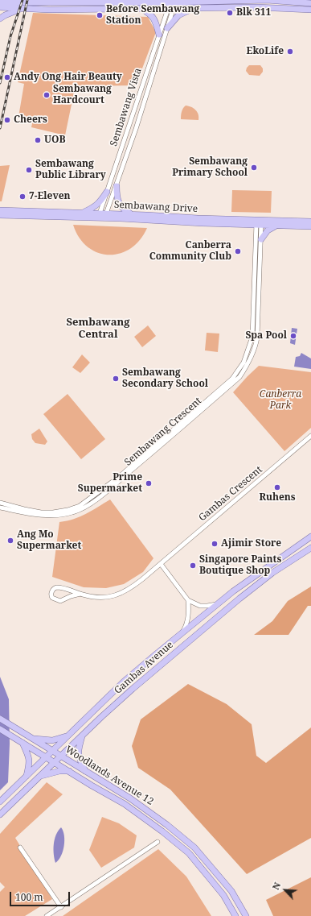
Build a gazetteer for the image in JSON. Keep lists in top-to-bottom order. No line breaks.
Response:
{"streets":{"main road":["Sembawang Drive","Gambas Avenue","Woodlands Avenue 12"],"street":["Sembawang Vista","Sembawang Crescent","Gambas Crescent"]},"crossings":[["Sembawang Vista","Sembawang Drive"],["Sembawang Drive","Sembawang Crescent"],["Gambas Avenue","Woodlands Avenue 12"]],"districts":["Sembawang Central"],"parks":["Canberra Park"],"places":["Blk 311","Before Sembawang Station","EkoLife","Andy Ong Hair Beauty","Sembawang Hardcourt","Cheers","UOB","Sembawang Primary School","Sembawang Public Library","7-Eleven","Canberra Community Club","Spa Pool","Sembawang Secondary School","Prime Supermarket","Ruhens","Ang Mo Supermarket","Ajimir Store","Singapore Paints Boutique Shop"],"scale_bar":"100 m","north":"top left"}
